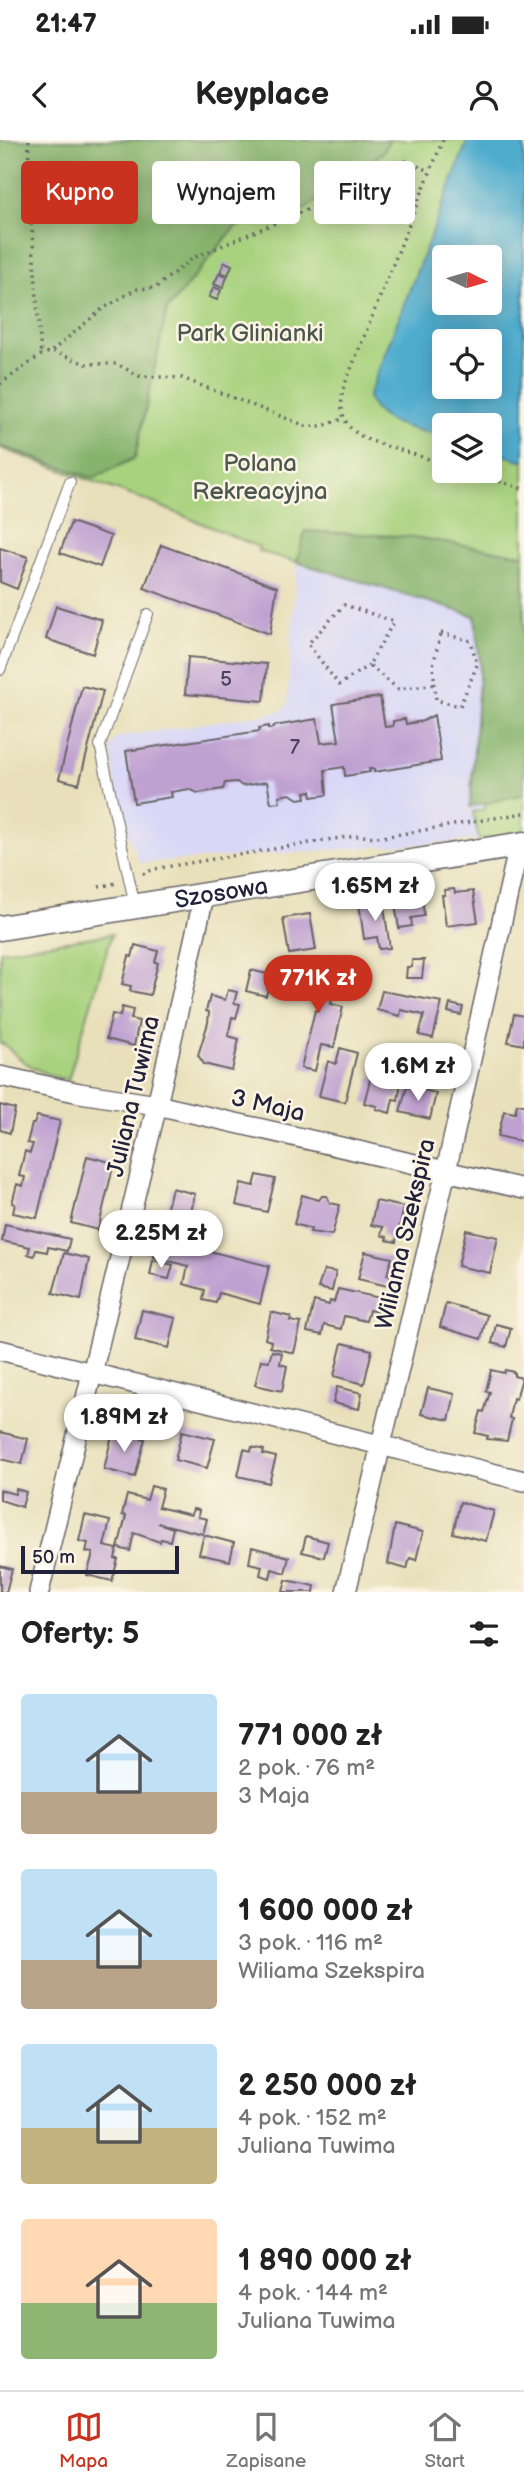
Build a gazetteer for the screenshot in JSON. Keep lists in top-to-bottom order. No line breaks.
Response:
{"streets":{"street":["Szosowa","Juliana Tuwima","3 Maja","Wiliama Szekspira"]},"crossings":[["Szosowa","Juliana Tuwima"],["Szosowa","Wiliama Szekspira"],["Juliana Tuwima","3 Maja"],["3 Maja","Wiliama Szekspira"]],"parks":["Park Glinianki","Polana Rekreacyjna"],"house_numbers":["5","7"],"scale_bar":"50 m","north":"right","page":{"status":"21:47","header":"Keyplace","chip":["Kupno","Wynajem","Filtry"],"price":["1.65M zł","771K zł","1.6M zł","2.25M zł","1.89M zł"],"scale":"50 m","heading":"Oferty: 5","list":[{"name":"771 000 zł","note":"2 pok. · 76 m² · 3 Maja"},{"name":"1 600 000 zł","note":"3 pok. · 116 m² · Wiliama Szekspira"},{"name":"2 250 000 zł","note":"4 pok. · 152 m² · Juliana Tuwima"},{"name":"1 890 000 zł","note":"4 pok. · 144 m² · Juliana Tuwima"}],"tabs":["Mapa","Zapisane","Start"]}}
